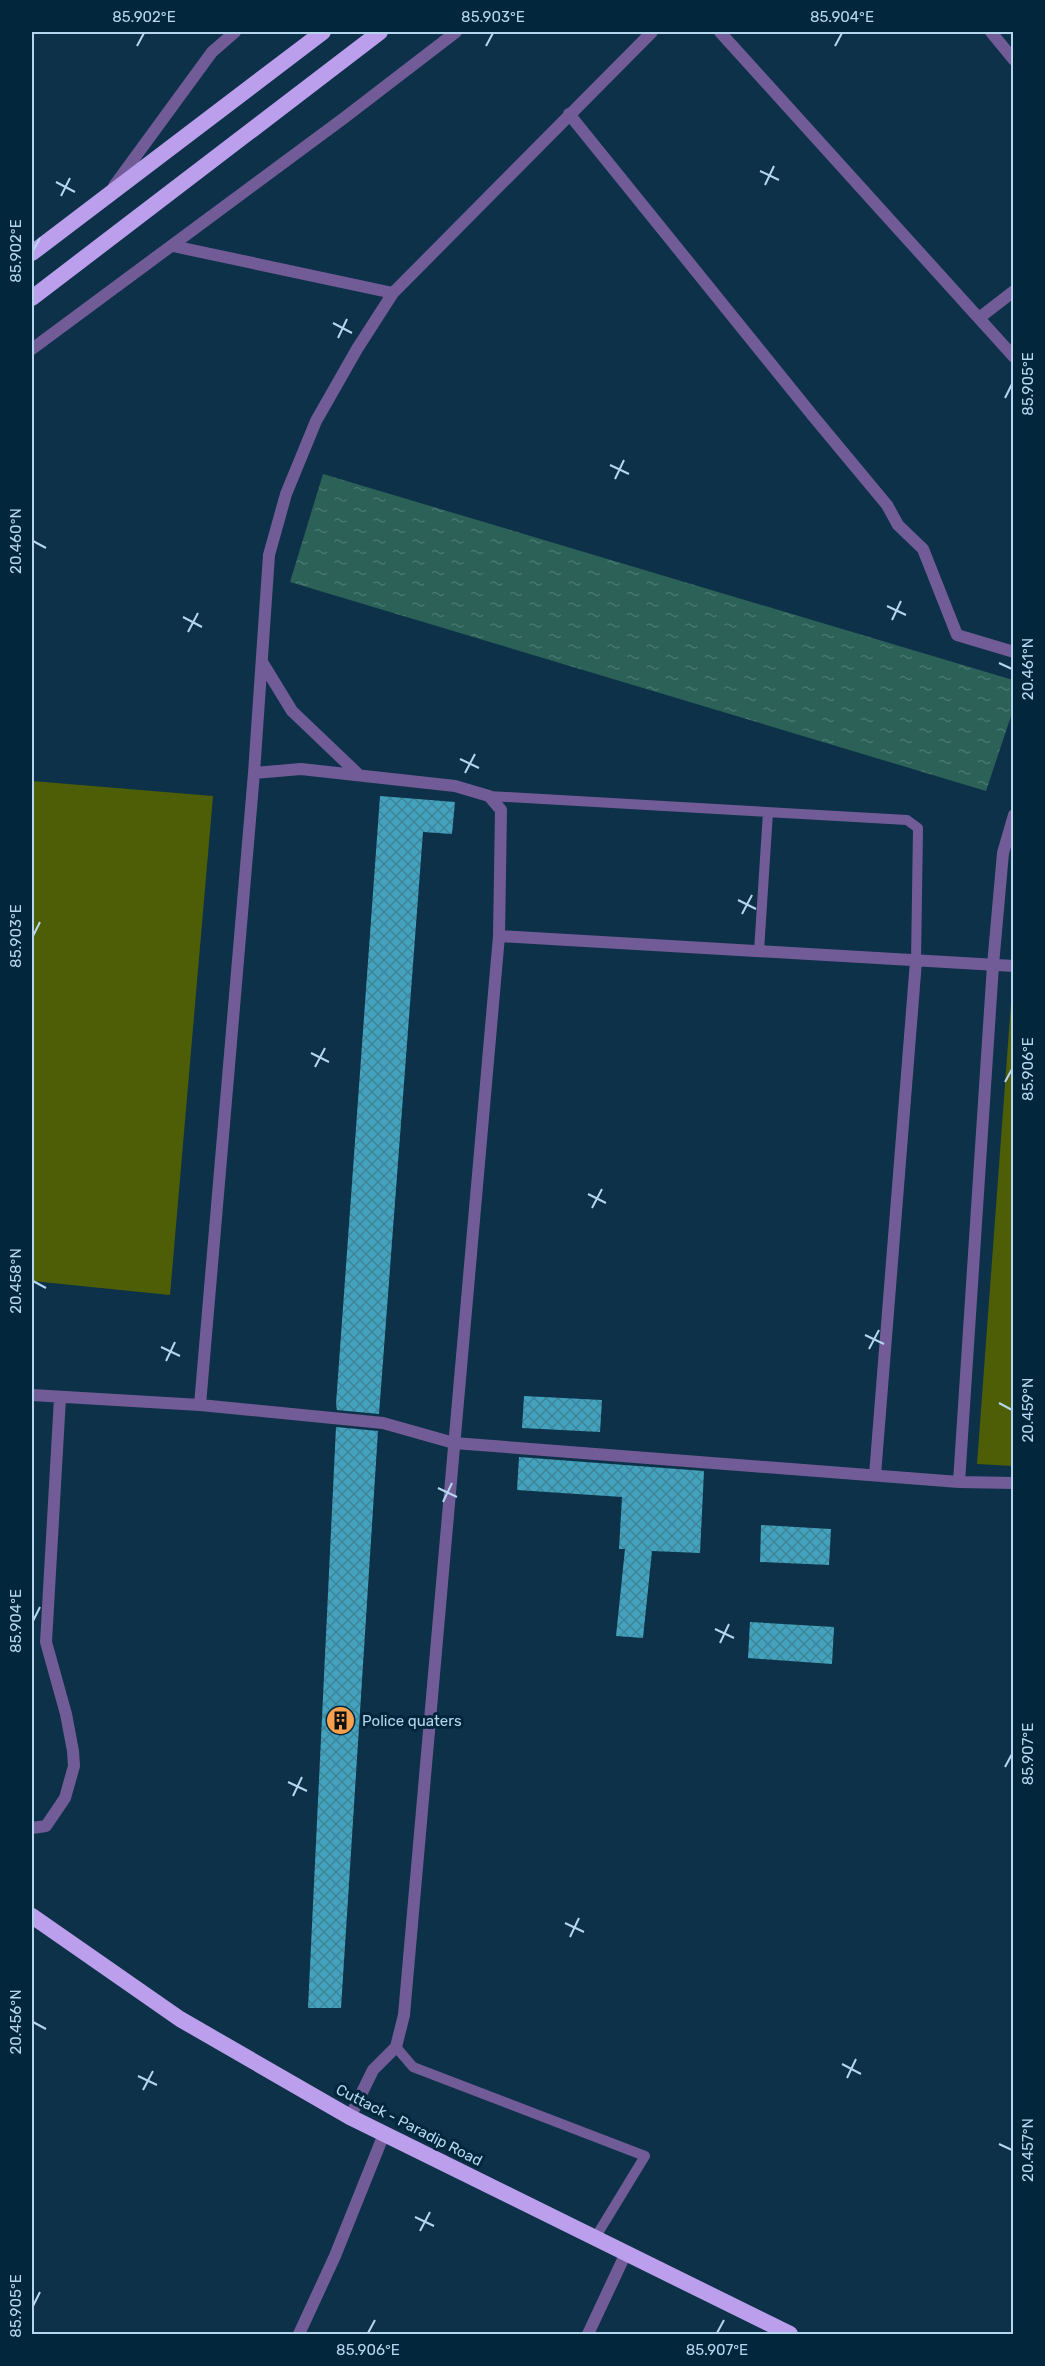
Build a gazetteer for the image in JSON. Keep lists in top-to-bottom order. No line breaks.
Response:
{"streets":{"highway":["Cuttack - Paradip Road"]},"places":{"building":["Police quaters"]},"coordinates":["85.902°E","85.903°E","85.904°E","85.905°E","20.460°N","20.461°N","85.906°E","20.458°N","20.459°N","85.907°E","20.456°N","20.457°N"]}
